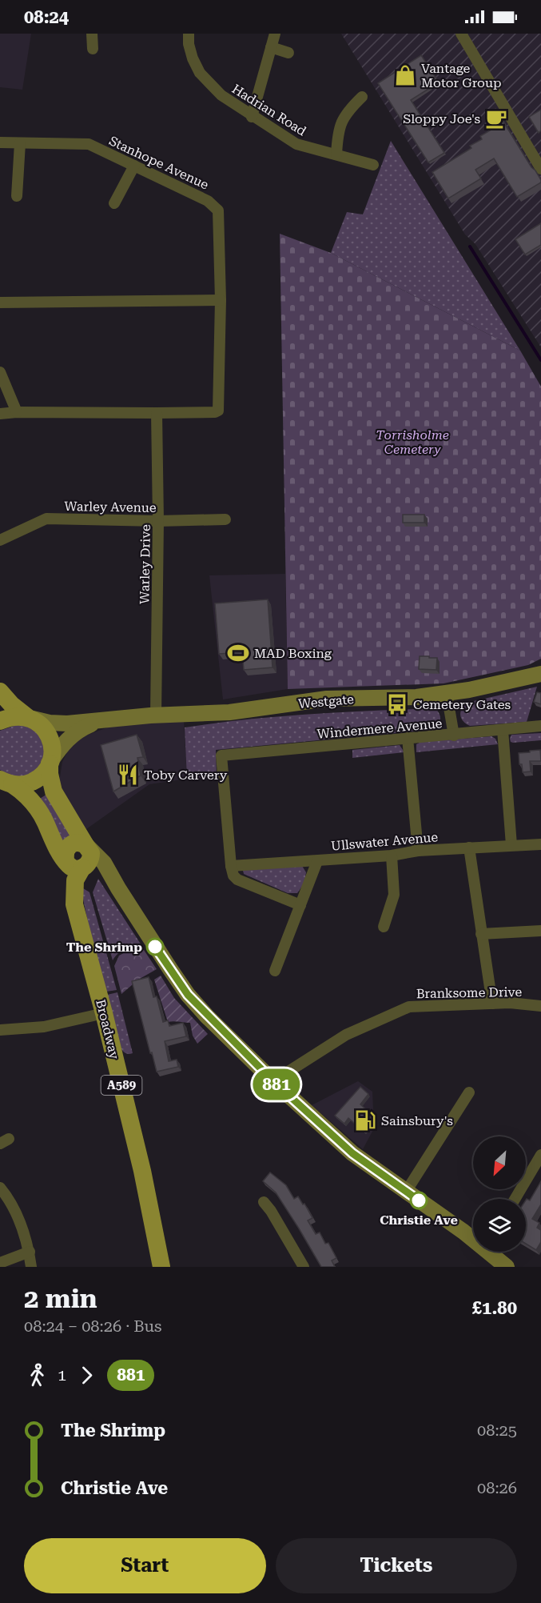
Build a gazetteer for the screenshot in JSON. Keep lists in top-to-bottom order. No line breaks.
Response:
{"streets":{"main road":["Westgate","Broadway","A589"],"street":["Hadrian Road","Stanhope Avenue","Warley Avenue","Warley Drive","Windermere Avenue","Ullswater Avenue","Branksome Drive"]},"crossings":[["Stanhope Avenue","Warley Drive"],["Warley Avenue","Warley Drive"],["Warley Drive","Westgate"],["Windermere Avenue","Ullswater Avenue"],["Broadway","A589"]],"parks":["Torrisholme Cemetery"],"places":{"shop":["Vantage Motor Group"],"cafe":["Sloppy Joe's"],"sports":["MAD Boxing"],"bus stop":["Cemetery Gates"],"restaurant":["Toby Carvery"],"other":["The Shrimp","Christie Ave"],"fuel station":["Sainsbury's"]},"lines":["bus line 881"],"north":"bottom left","page":{"status":"08:24","on_map":"881","heading":["2 min","08:24 – 08:26 · Bus","£1.80"],"legs":["1","881"],"list":[{"name":"The Shrimp","value":"08:25"},{"name":"Christie Ave","value":"08:26"}],"buttons":["Start","Tickets"]}}
